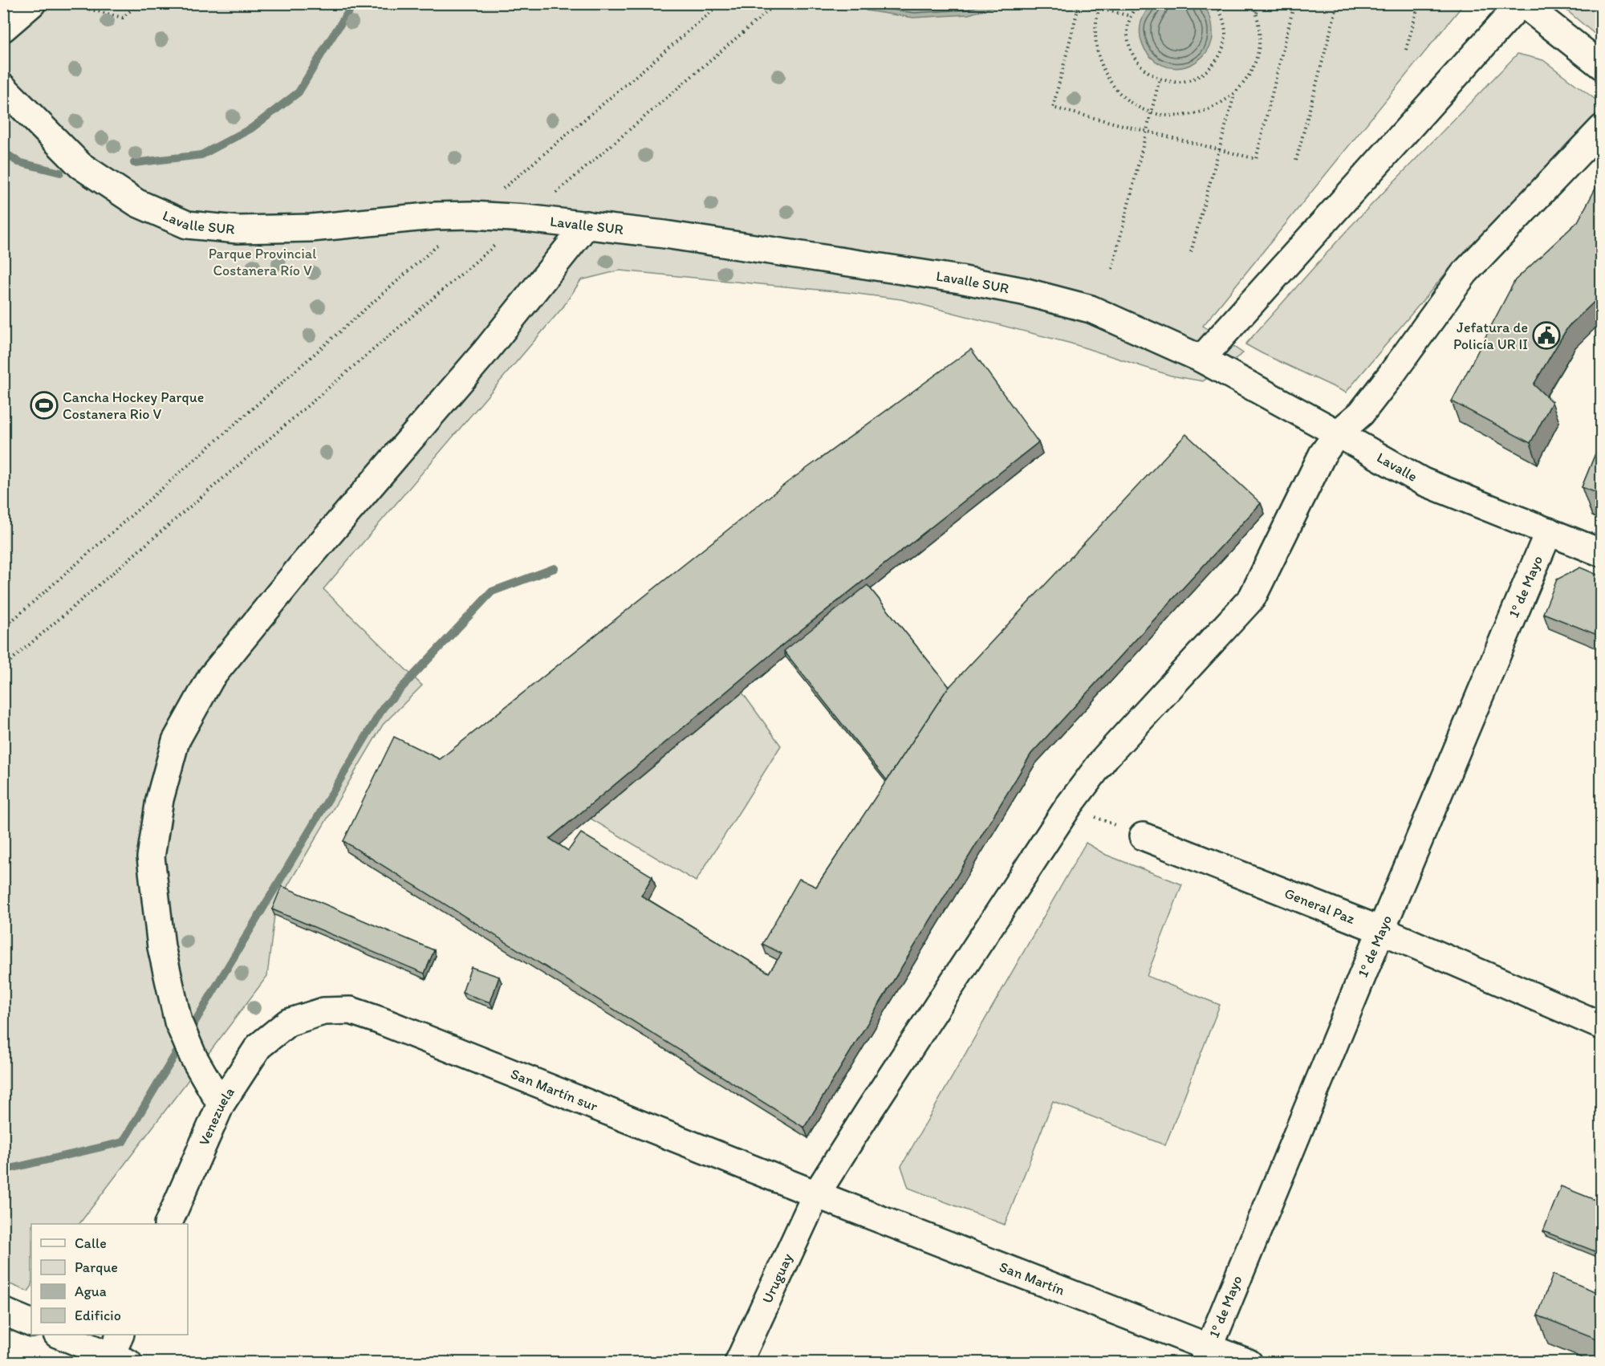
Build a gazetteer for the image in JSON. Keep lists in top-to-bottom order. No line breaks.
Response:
{"streets":{"street":["Lavalle SUR","Lavalle","1º de Mayo","General Paz","San Martín sur","Venezuela","Uruguay","San Martín"]},"crossings":[["Lavalle SUR","Lavalle"],["Lavalle","1º de Mayo"],["Lavalle","Uruguay"],["1º de Mayo","General Paz"],["1º de Mayo","San Martín"],["San Martín sur","Venezuela"],["San Martín sur","Uruguay"],["San Martín sur","San Martín"],["Uruguay","San Martín"]],"parks":["Parque Provincial Costanera Río V"],"places":{"public building":["Jefatura de Policía UR II"],"sports":["Cancha Hockey Parque Costanera Rio V"]},"legend":["Calle","Parque","Agua","Edificio"]}
